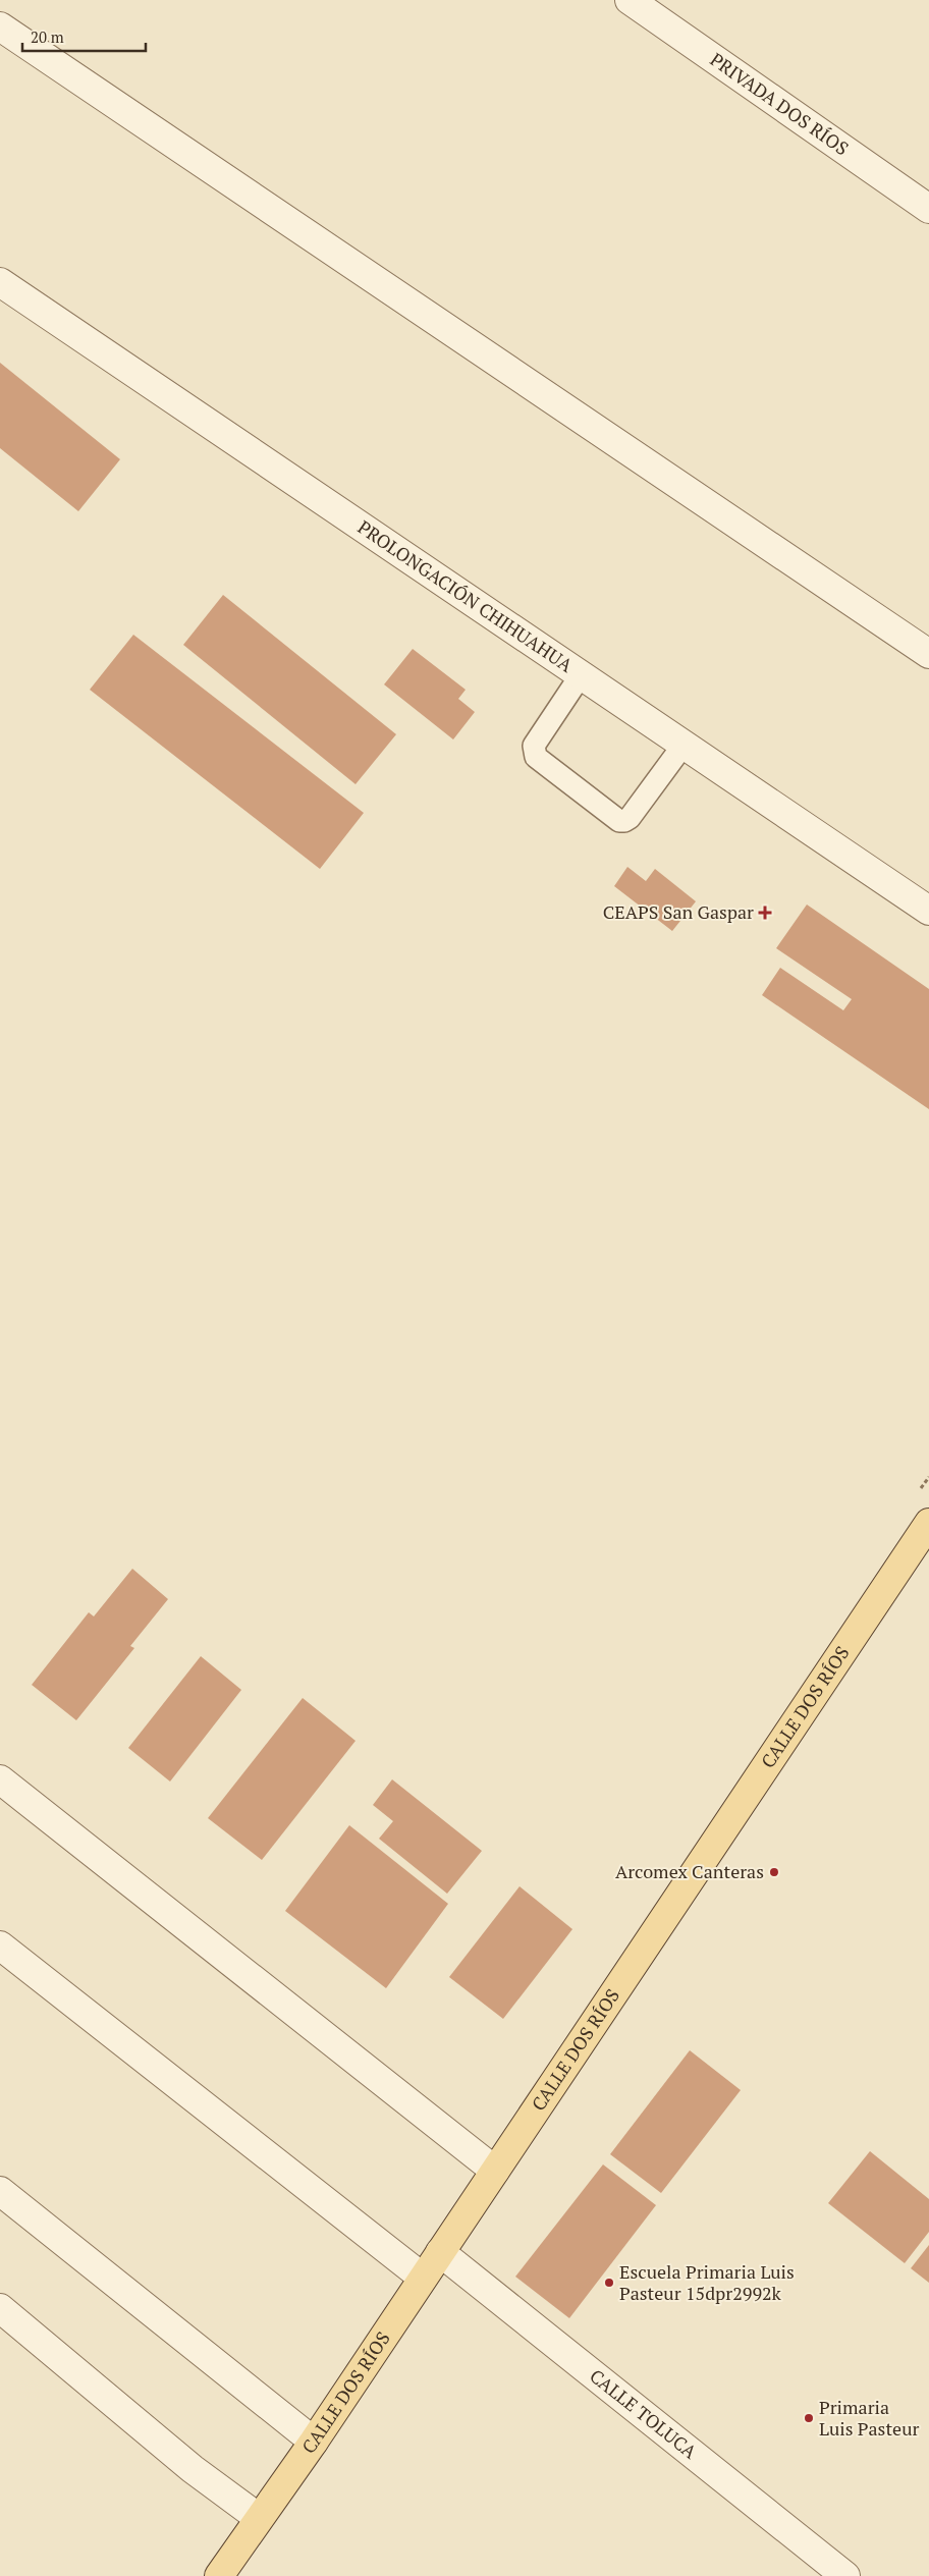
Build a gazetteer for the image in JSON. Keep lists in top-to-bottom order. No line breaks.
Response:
{"streets":{"main road":["CALLE DOS RÍOS"],"street":["PRIVADA DOS RÍOS","PROLONGACIÓN CHIHUAHUA","CALLE TOLUCA"]},"crossings":[["CALLE DOS RÍOS","CALLE TOLUCA"]],"places":{"health":["CEAPS San Gaspar"],"other":["Arcomex Canteras","Escuela Primaria Luis Pasteur 15dpr2992k","Primaria Luis Pasteur"]},"scale_bar":"20 m"}
